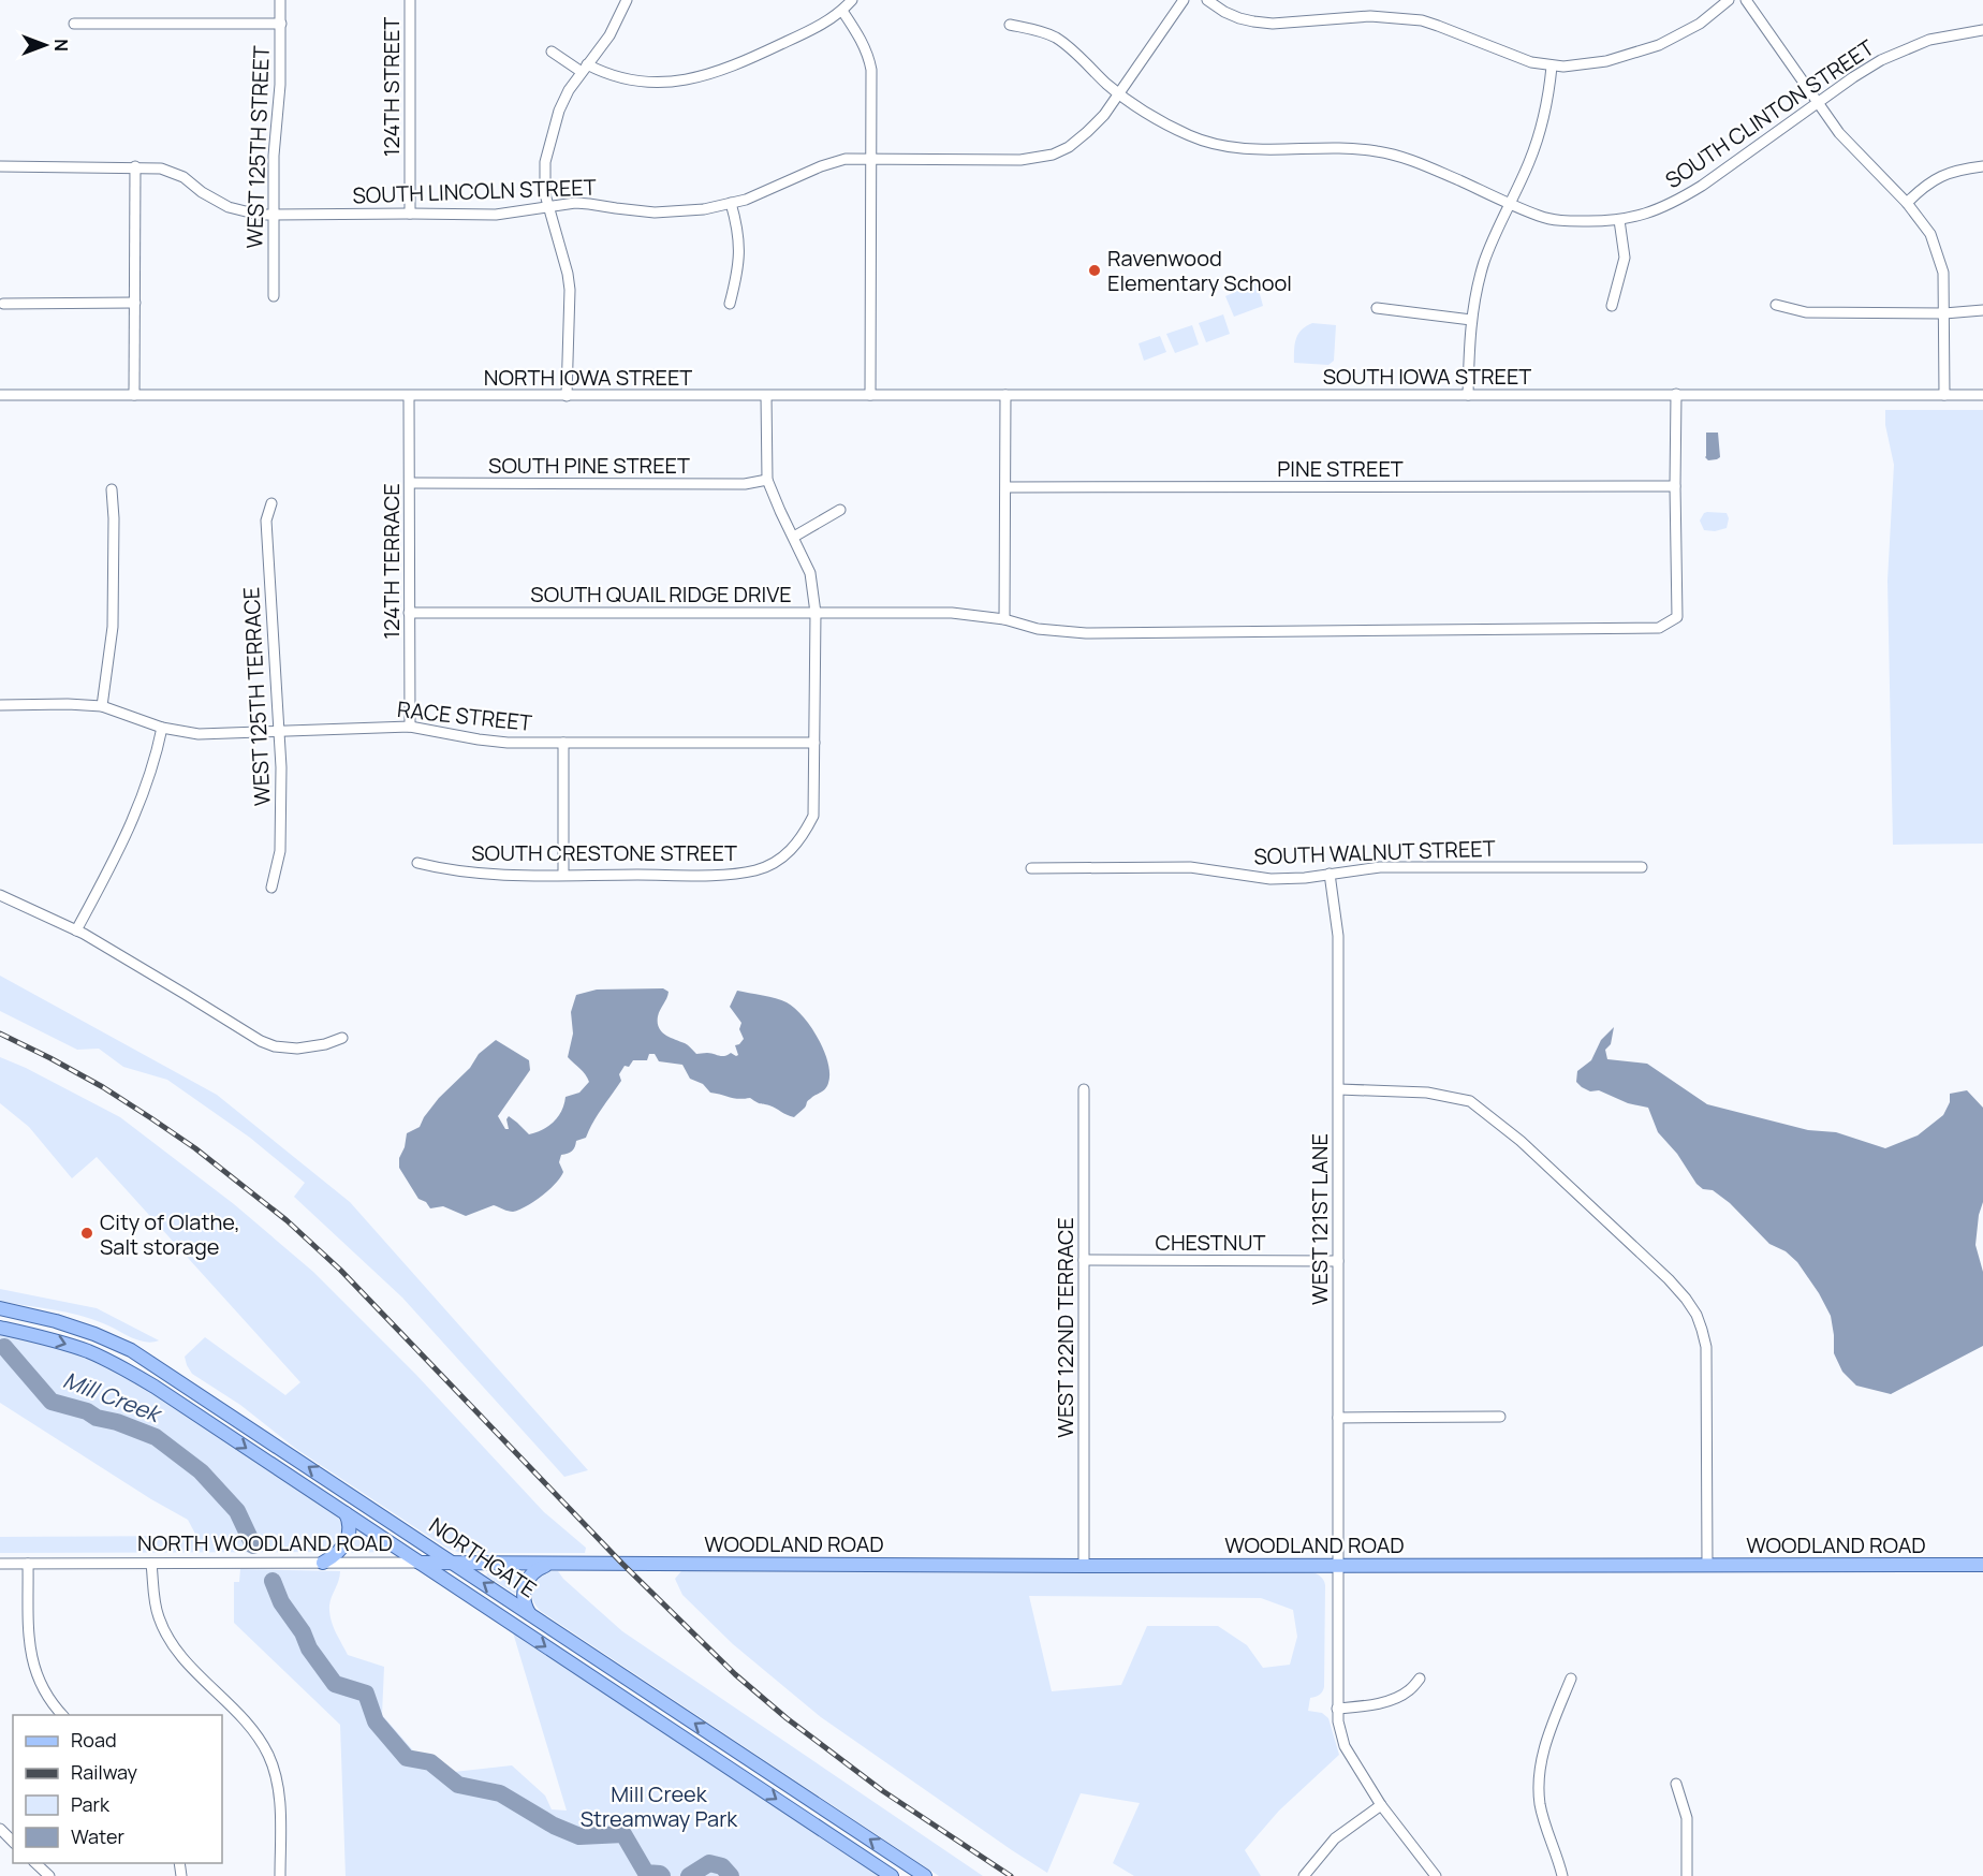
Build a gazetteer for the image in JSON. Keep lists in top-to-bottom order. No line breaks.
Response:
{"streets":{"main road":["NORTH WOODLAND ROAD","WOODLAND ROAD","NORTHGATE"],"street":["124TH STREET","SOUTH CLINTON STREET","WEST 125TH STREET","SOUTH LINCOLN STREET","SOUTH IOWA STREET","NORTH IOWA STREET","SOUTH PINE STREET","PINE STREET","124TH TERRACE","SOUTH QUAIL RIDGE DRIVE","WEST 125TH TERRACE","RACE STREET","SOUTH CRESTONE STREET","SOUTH WALNUT STREET","WEST 121ST LANE","CHESTNUT","WEST 122ND TERRACE"]},"crossings":[["124TH STREET","SOUTH LINCOLN STREET"],["SOUTH CLINTON STREET","SOUTH LINCOLN STREET"],["WEST 125TH STREET","SOUTH LINCOLN STREET"],["SOUTH IOWA STREET","NORTH IOWA STREET"],["NORTH IOWA STREET","124TH TERRACE"],["SOUTH PINE STREET","124TH TERRACE"],["PINE STREET","SOUTH QUAIL RIDGE DRIVE"],["124TH TERRACE","SOUTH QUAIL RIDGE DRIVE"],["124TH TERRACE","RACE STREET"],["WEST 125TH TERRACE","RACE STREET"],["RACE STREET","SOUTH CRESTONE STREET"],["SOUTH WALNUT STREET","WEST 121ST LANE"],["WEST 121ST LANE","CHESTNUT"],["WEST 121ST LANE","WOODLAND ROAD"],["CHESTNUT","WEST 122ND TERRACE"],["WEST 122ND TERRACE","WOODLAND ROAD"],["NORTH WOODLAND ROAD","WOODLAND ROAD"],["NORTH WOODLAND ROAD","NORTHGATE"]],"water":["Mill Creek"],"parks":["Mill Creek Streamway Park"],"places":["Ravenwood Elementary School","City of Olathe, Salt storage"],"legend":["Road","Railway","Park","Water"],"north":"right"}
